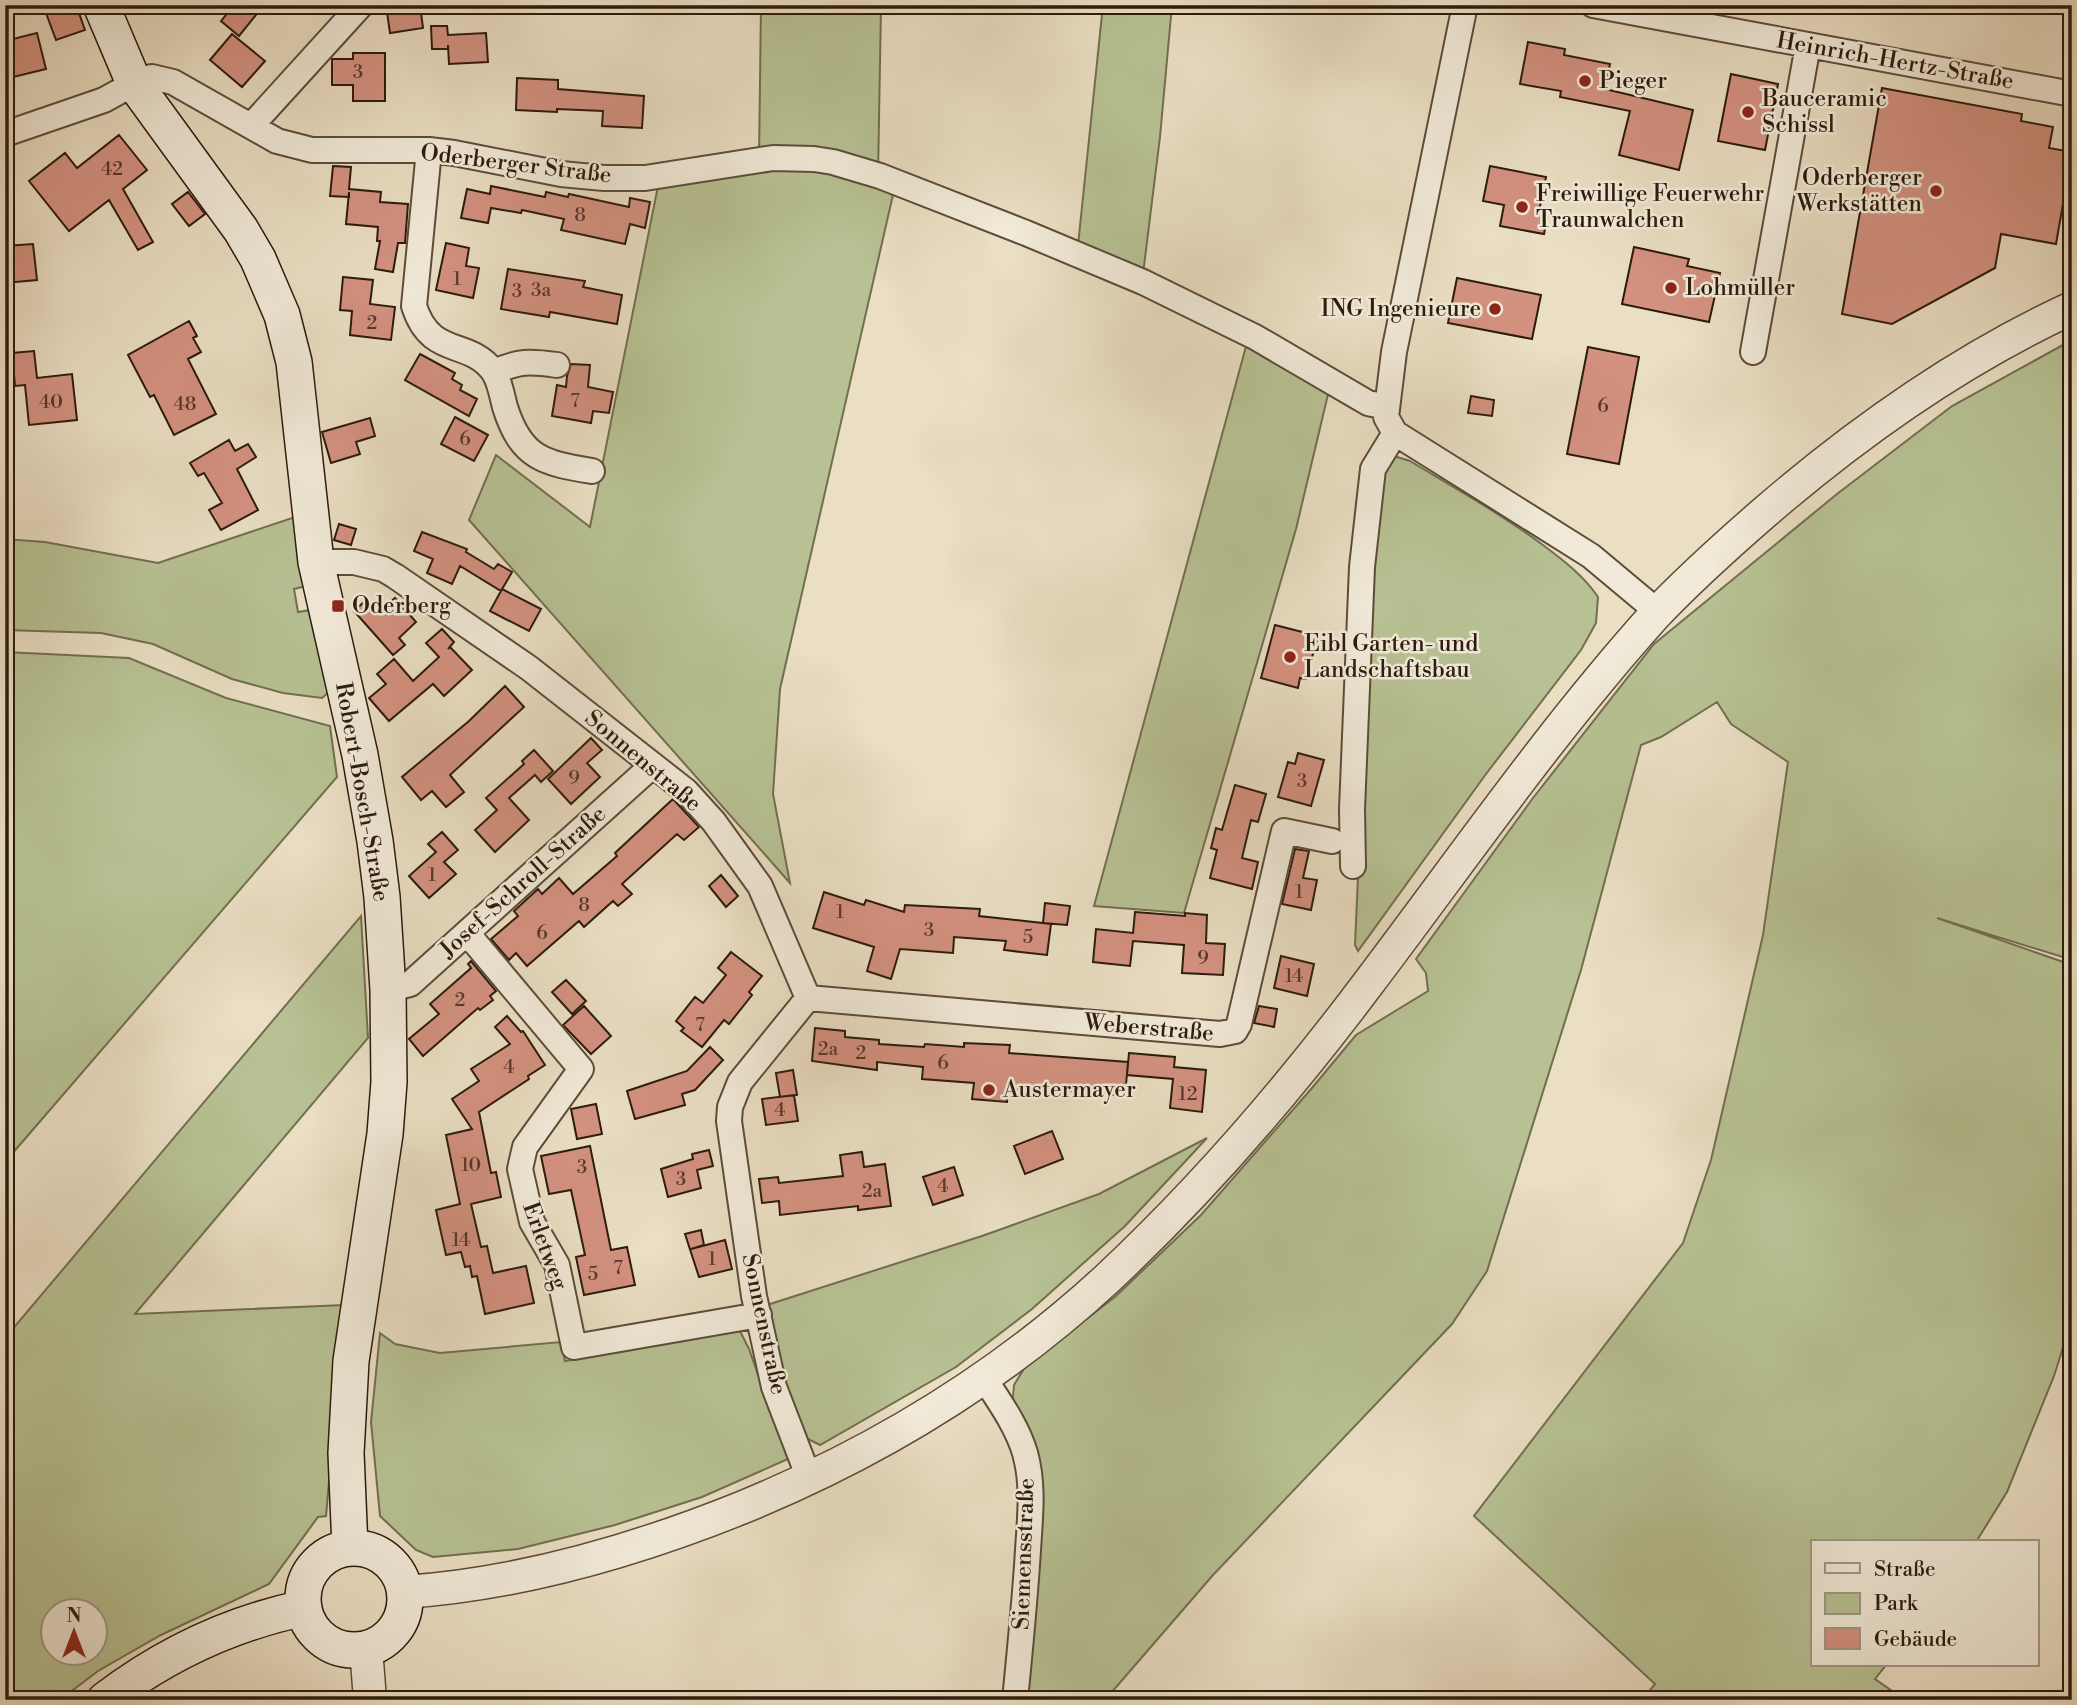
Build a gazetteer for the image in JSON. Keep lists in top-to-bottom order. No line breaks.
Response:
{"streets":{"main road":["Robert-Bosch-Straße"],"street":["Heinrich-Hertz-Straße","Oderberger Straße","Sonnenstraße","Josef-Schroll-Straße","Weberstraße","Erletweg","Siemensstraße"]},"crossings":[["Oderberger Straße","Robert-Bosch-Straße"],["Sonnenstraße","Robert-Bosch-Straße"],["Sonnenstraße","Josef-Schroll-Straße"],["Sonnenstraße","Weberstraße"],["Sonnenstraße","Erletweg"],["Robert-Bosch-Straße","Josef-Schroll-Straße"],["Josef-Schroll-Straße","Erletweg"]],"places":{"other":["Pieger","Bauceramic Schissl","Oderberger Werkstätten","Freiwillige Feuerwehr Traunwalchen","Lohmüller","ING Ingenieure","Eibl Garten- und Landschaftsbau","Austermayer"],"transit":["Oderberg"]},"house_numbers":["3","42","8","1","3a","3","2","7","40","48","6","6","9","3","1","1","8","1","3","6","5","9","14","2","7","2a","2","6","4","12","4","10","3","3","4","2a","14","1","7","5"],"legend":["Straße","Park","Gebäude"],"north":"top"}
